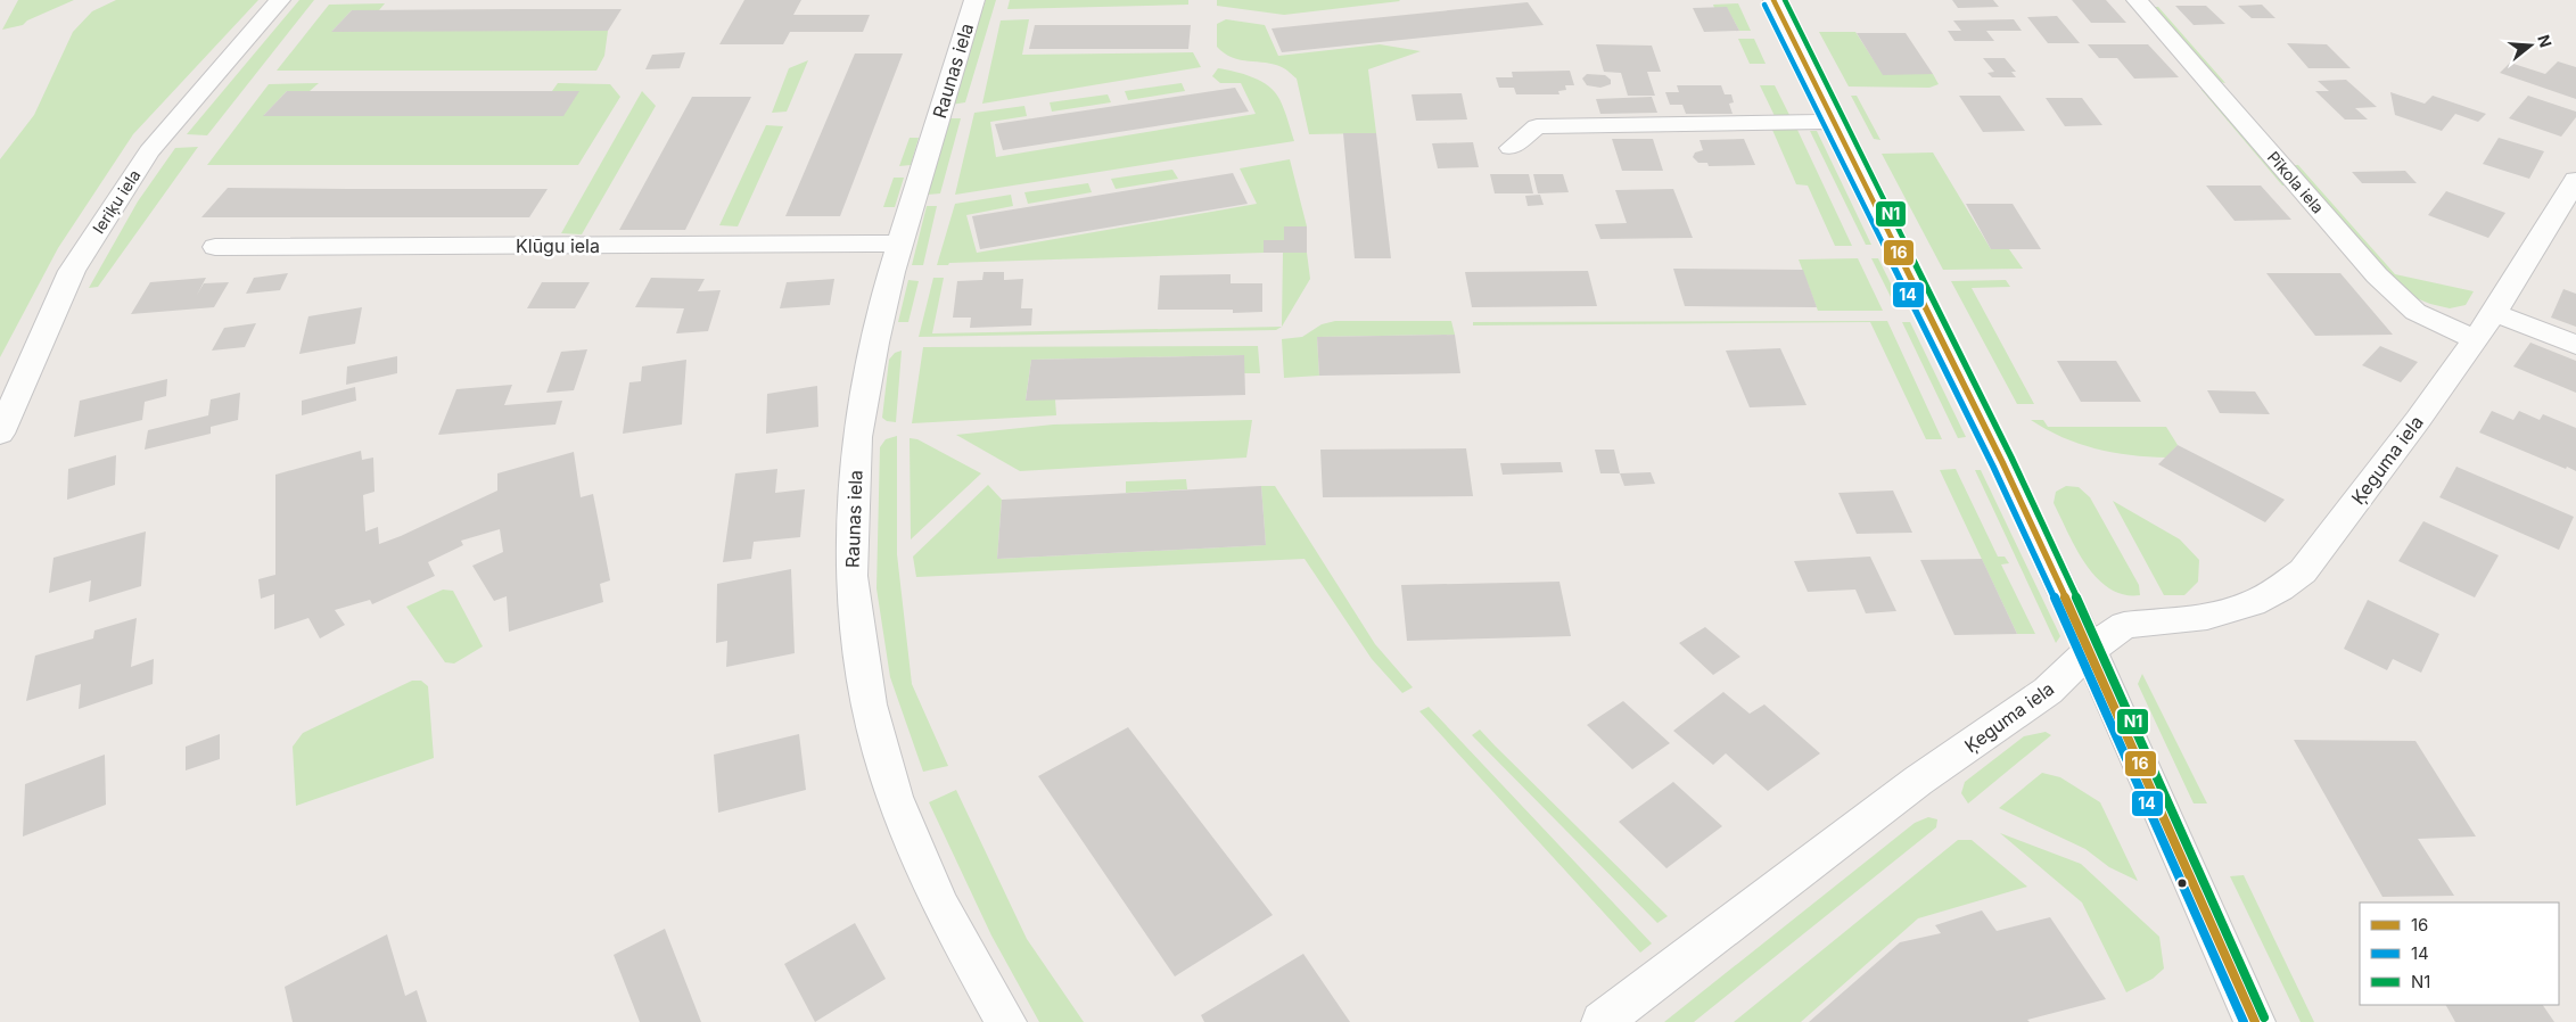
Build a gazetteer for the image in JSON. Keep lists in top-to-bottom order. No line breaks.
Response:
{"streets":{"street":["Raunas iela","Pīkola iela","Ieriķu iela","Klūgu iela","Ķeguma iela"]},"crossings":[["Raunas iela","Klūgu iela"],["Pīkola iela","Ķeguma iela"]],"lines":["transit line 16","transit line N1","transit line 14"],"legend":["16","14","N1"],"north":"right"}
